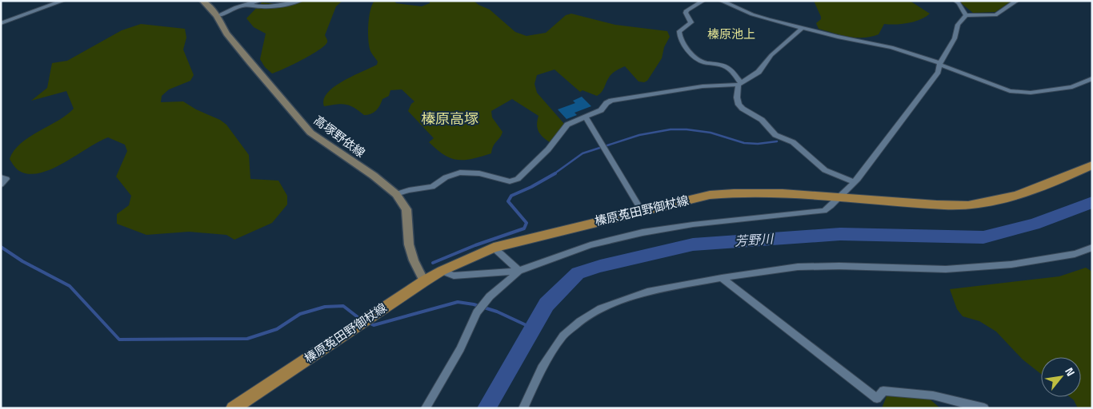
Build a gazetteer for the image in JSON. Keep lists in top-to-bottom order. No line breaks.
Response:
{"streets":{"main road":["高塚野依線","榛原菟田野御杖線"]},"crossings":[["高塚野依線","榛原菟田野御杖線"]],"districts":["榛原池上","榛原高塚"],"water":["芳野川"],"north":"top right"}
